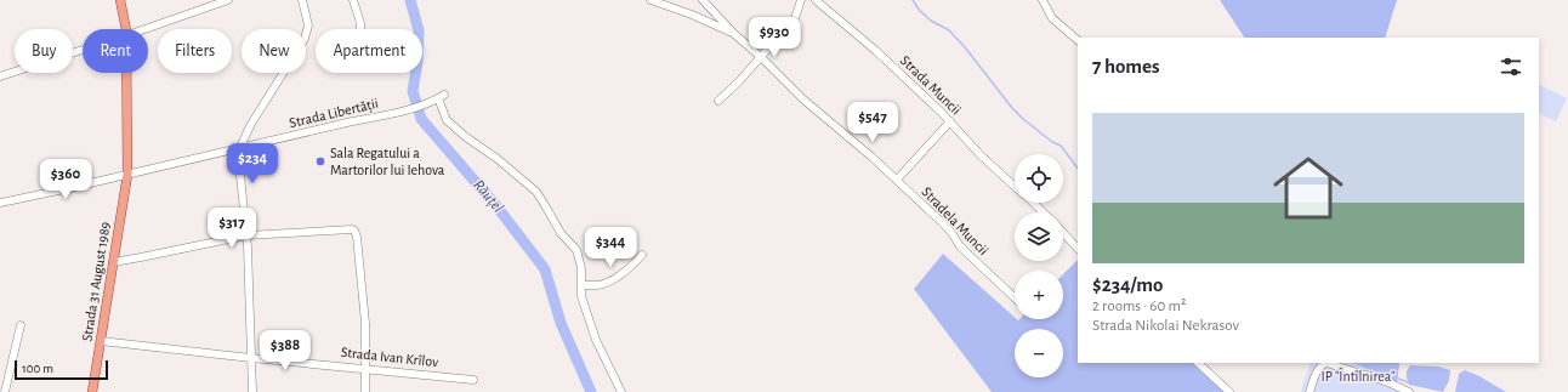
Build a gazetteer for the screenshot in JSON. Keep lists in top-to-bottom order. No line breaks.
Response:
{"streets":{"main road":["Strada 31 August 1989"],"street":["Strada Muncii","Strada Libertății","Stradela Muncii","Strada Ivan Krîlov"]},"crossings":[["Strada Libertății","Strada 31 August 1989"],["Strada 31 August 1989","Strada Ivan Krîlov"]],"water":["Răuțel"],"parks":["IP \"Întîlnirea\""],"places":["Sala Regatului a Martorilor lui Iehova"],"scale_bar":"100 m","page":{"price":["$930","$547","$234","$360","$317","$344","$388"],"chip":["Buy","Rent","Filters","New","Apartment"],"heading":"7 homes","list":[{"name":"$234/mo","note":"2 rooms · 60 m² · Strada Nikolai Nekrasov"}],"map_buttons":["+","−"],"scale":"100 m"}}
